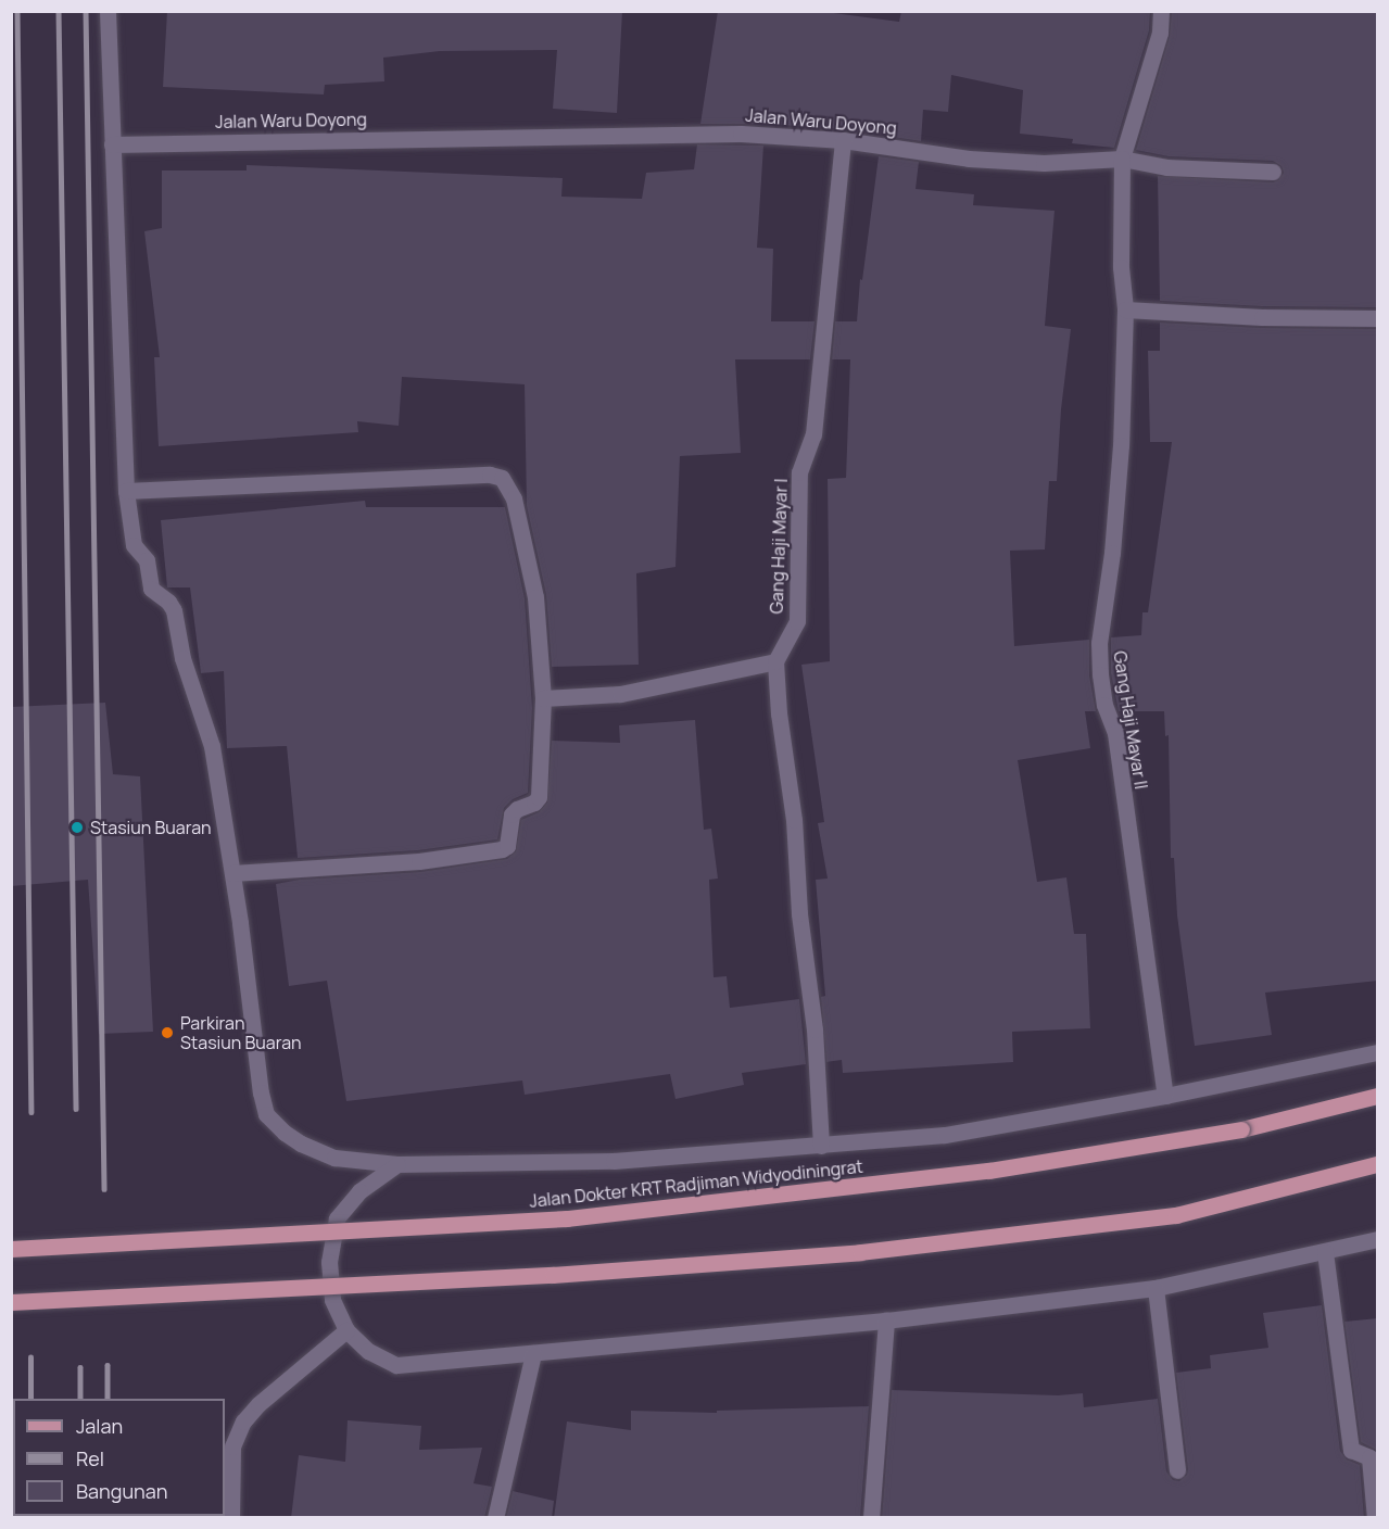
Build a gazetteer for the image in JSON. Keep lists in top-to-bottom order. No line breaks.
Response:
{"streets":{"main road":["Jalan Dokter KRT Radjiman Widyodiningrat"],"street":["Jalan Waru Doyong","Gang Haji Mayar I","Gang Haji Mayar II"]},"crossings":[["Jalan Waru Doyong","Gang Haji Mayar I"],["Jalan Waru Doyong","Jalan Dokter KRT Radjiman Widyodiningrat"],["Gang Haji Mayar II","Jalan Dokter KRT Radjiman Widyodiningrat"]],"places":["Stasiun Buaran","Parkiran Stasiun Buaran"],"legend":["Jalan","Rel","Bangunan"]}
